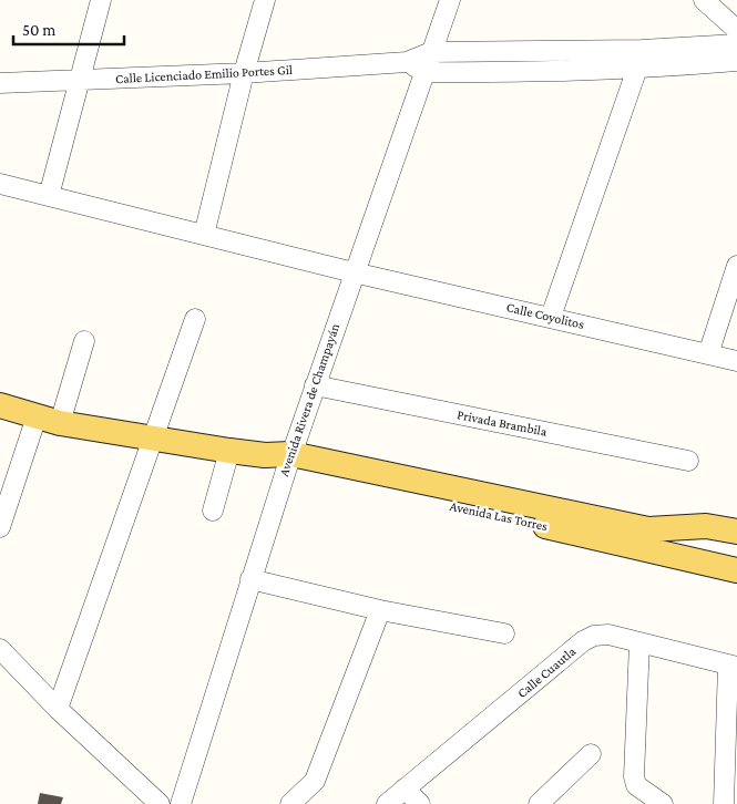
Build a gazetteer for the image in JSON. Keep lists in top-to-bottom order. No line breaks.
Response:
{"streets":{"main road":["Avenida Las Torres"],"street":["Calle Licenciado Emilio Portes Gil","Calle Coyolitos","Avenida Rivera de Champayán","Privada Brambila","Calle Cuautla"]},"crossings":[["Calle Licenciado Emilio Portes Gil","Avenida Rivera de Champayán"],["Calle Coyolitos","Avenida Rivera de Champayán"],["Avenida Rivera de Champayán","Privada Brambila"],["Avenida Rivera de Champayán","Avenida Las Torres"]],"scale_bar":"50 m"}
